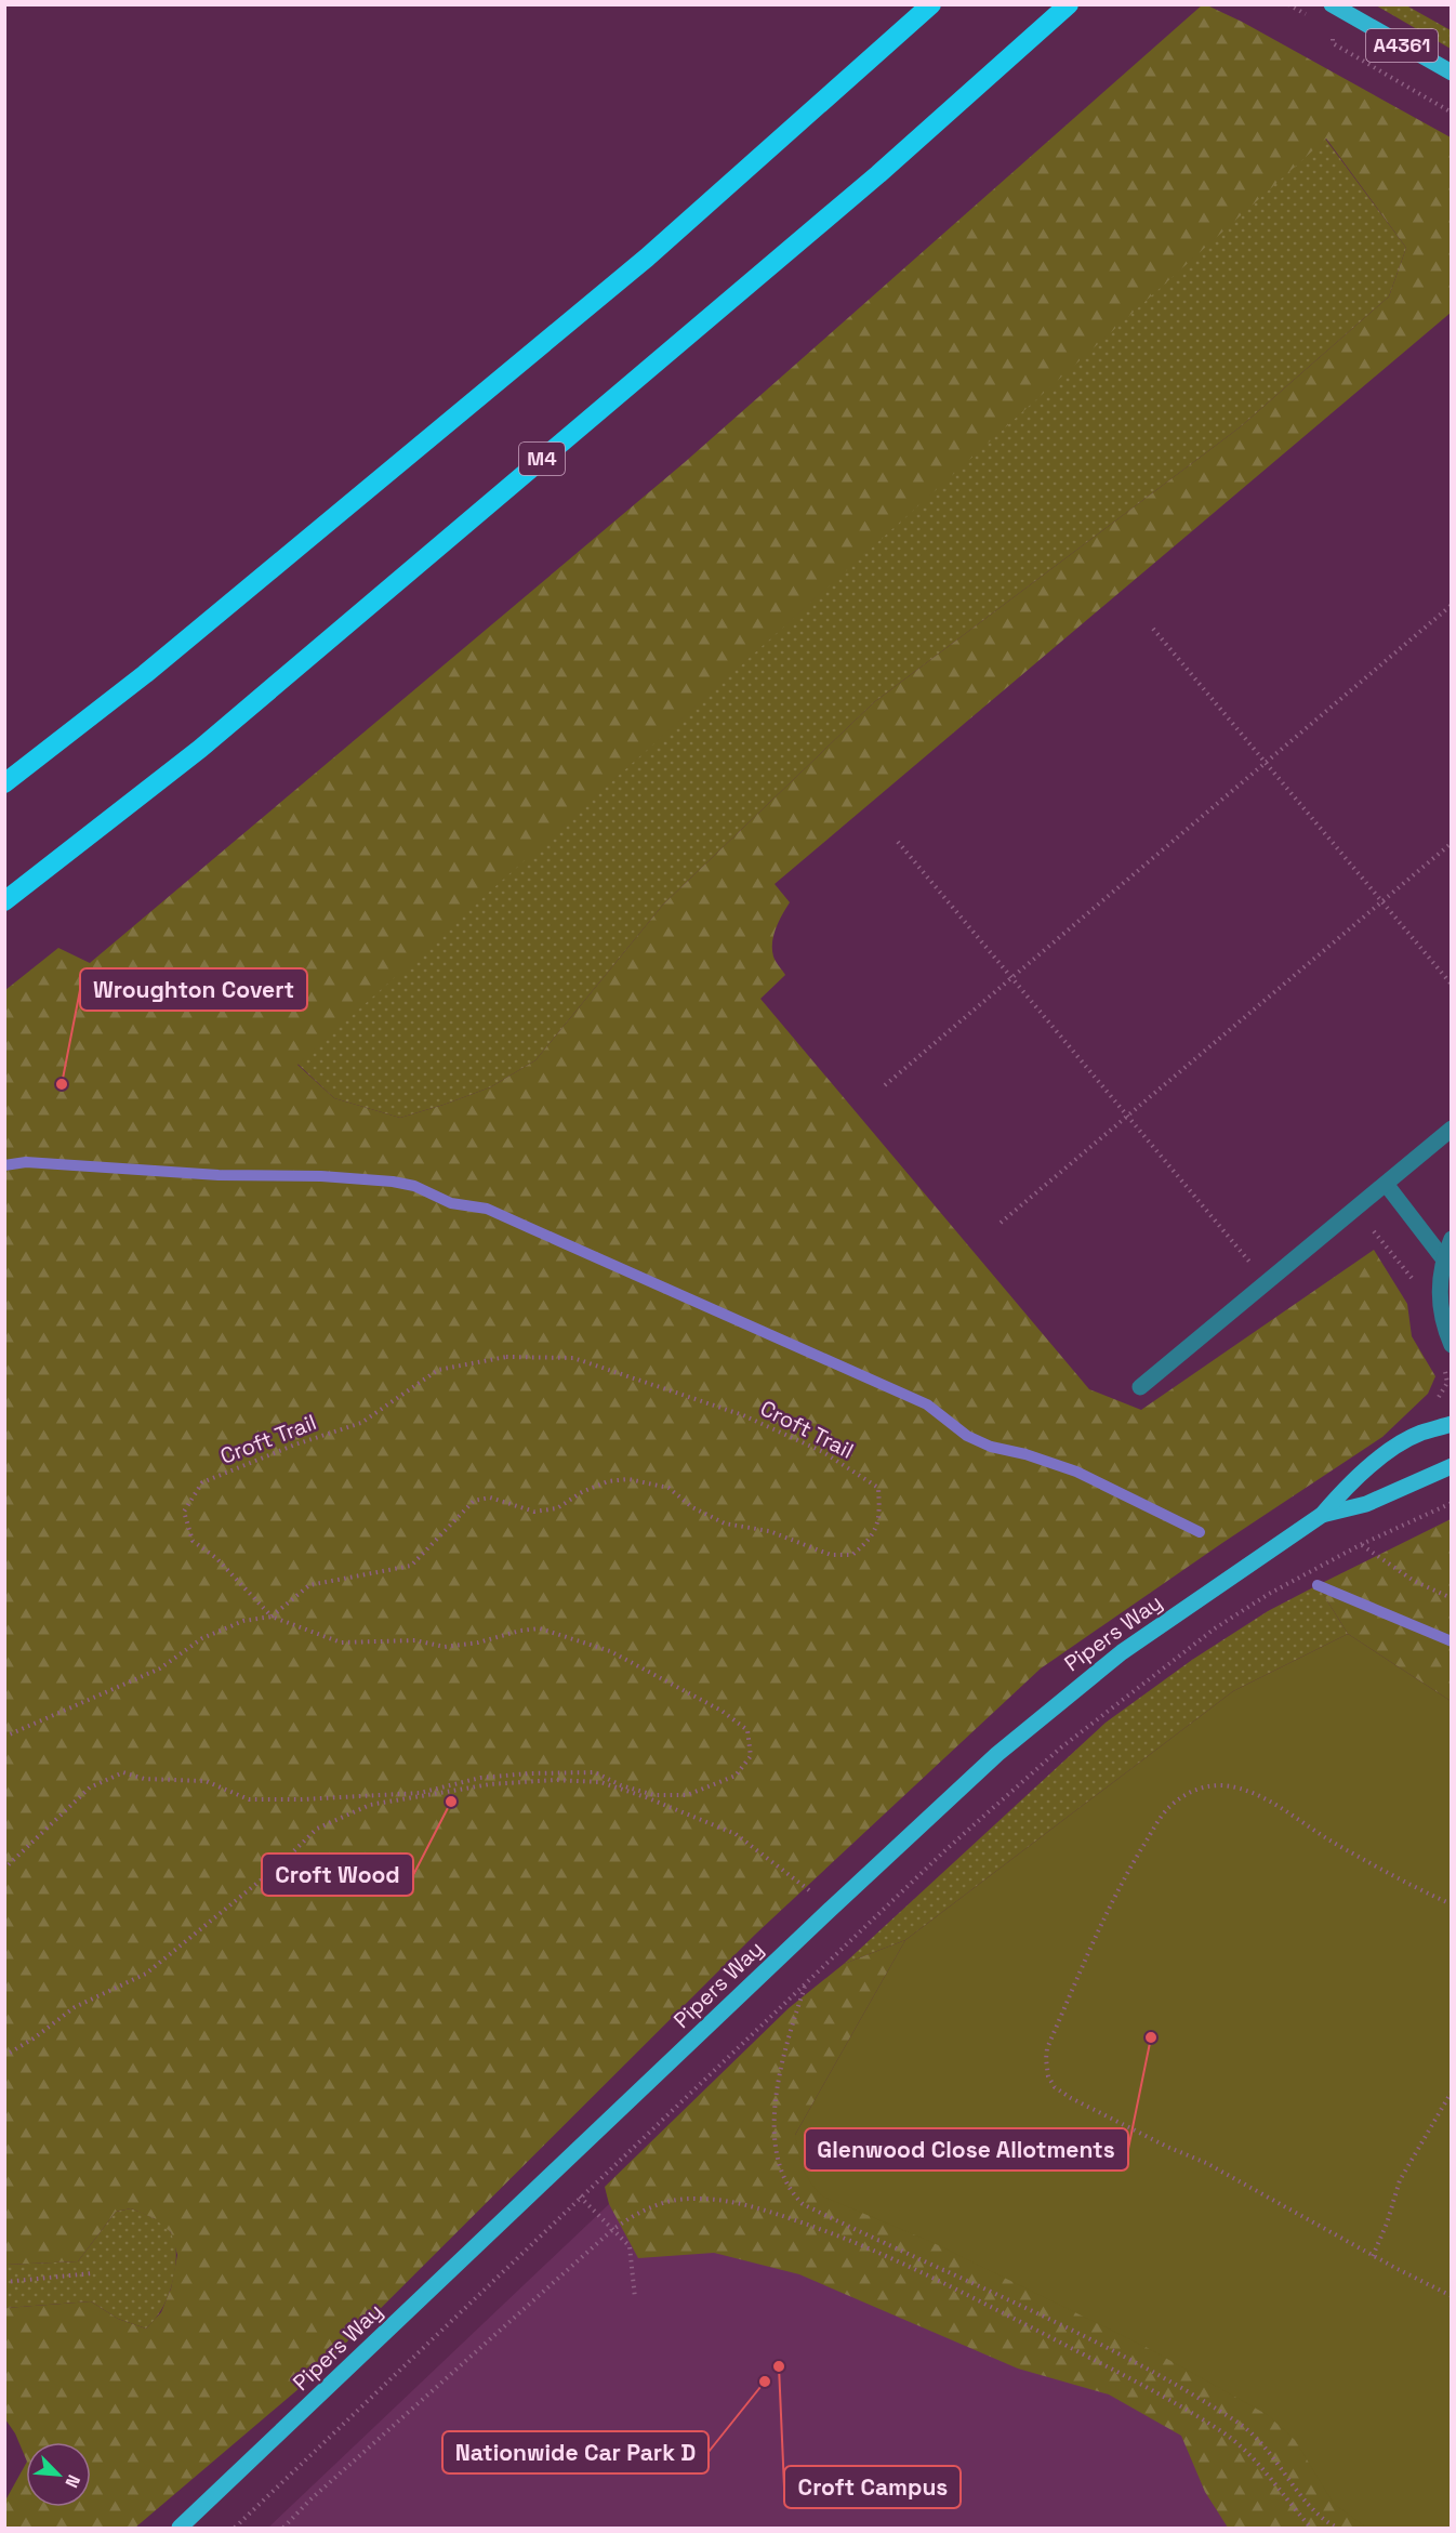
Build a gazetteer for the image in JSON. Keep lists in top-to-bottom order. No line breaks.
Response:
{"streets":{"highway":["M4"],"main road":["A4361","Pipers Way"],"path":["Croft Trail"]},"places":["Wroughton Covert","Croft Wood","Glenwood Close Allotments","Croft Campus","Nationwide Car Park D"],"north":"bottom right"}
